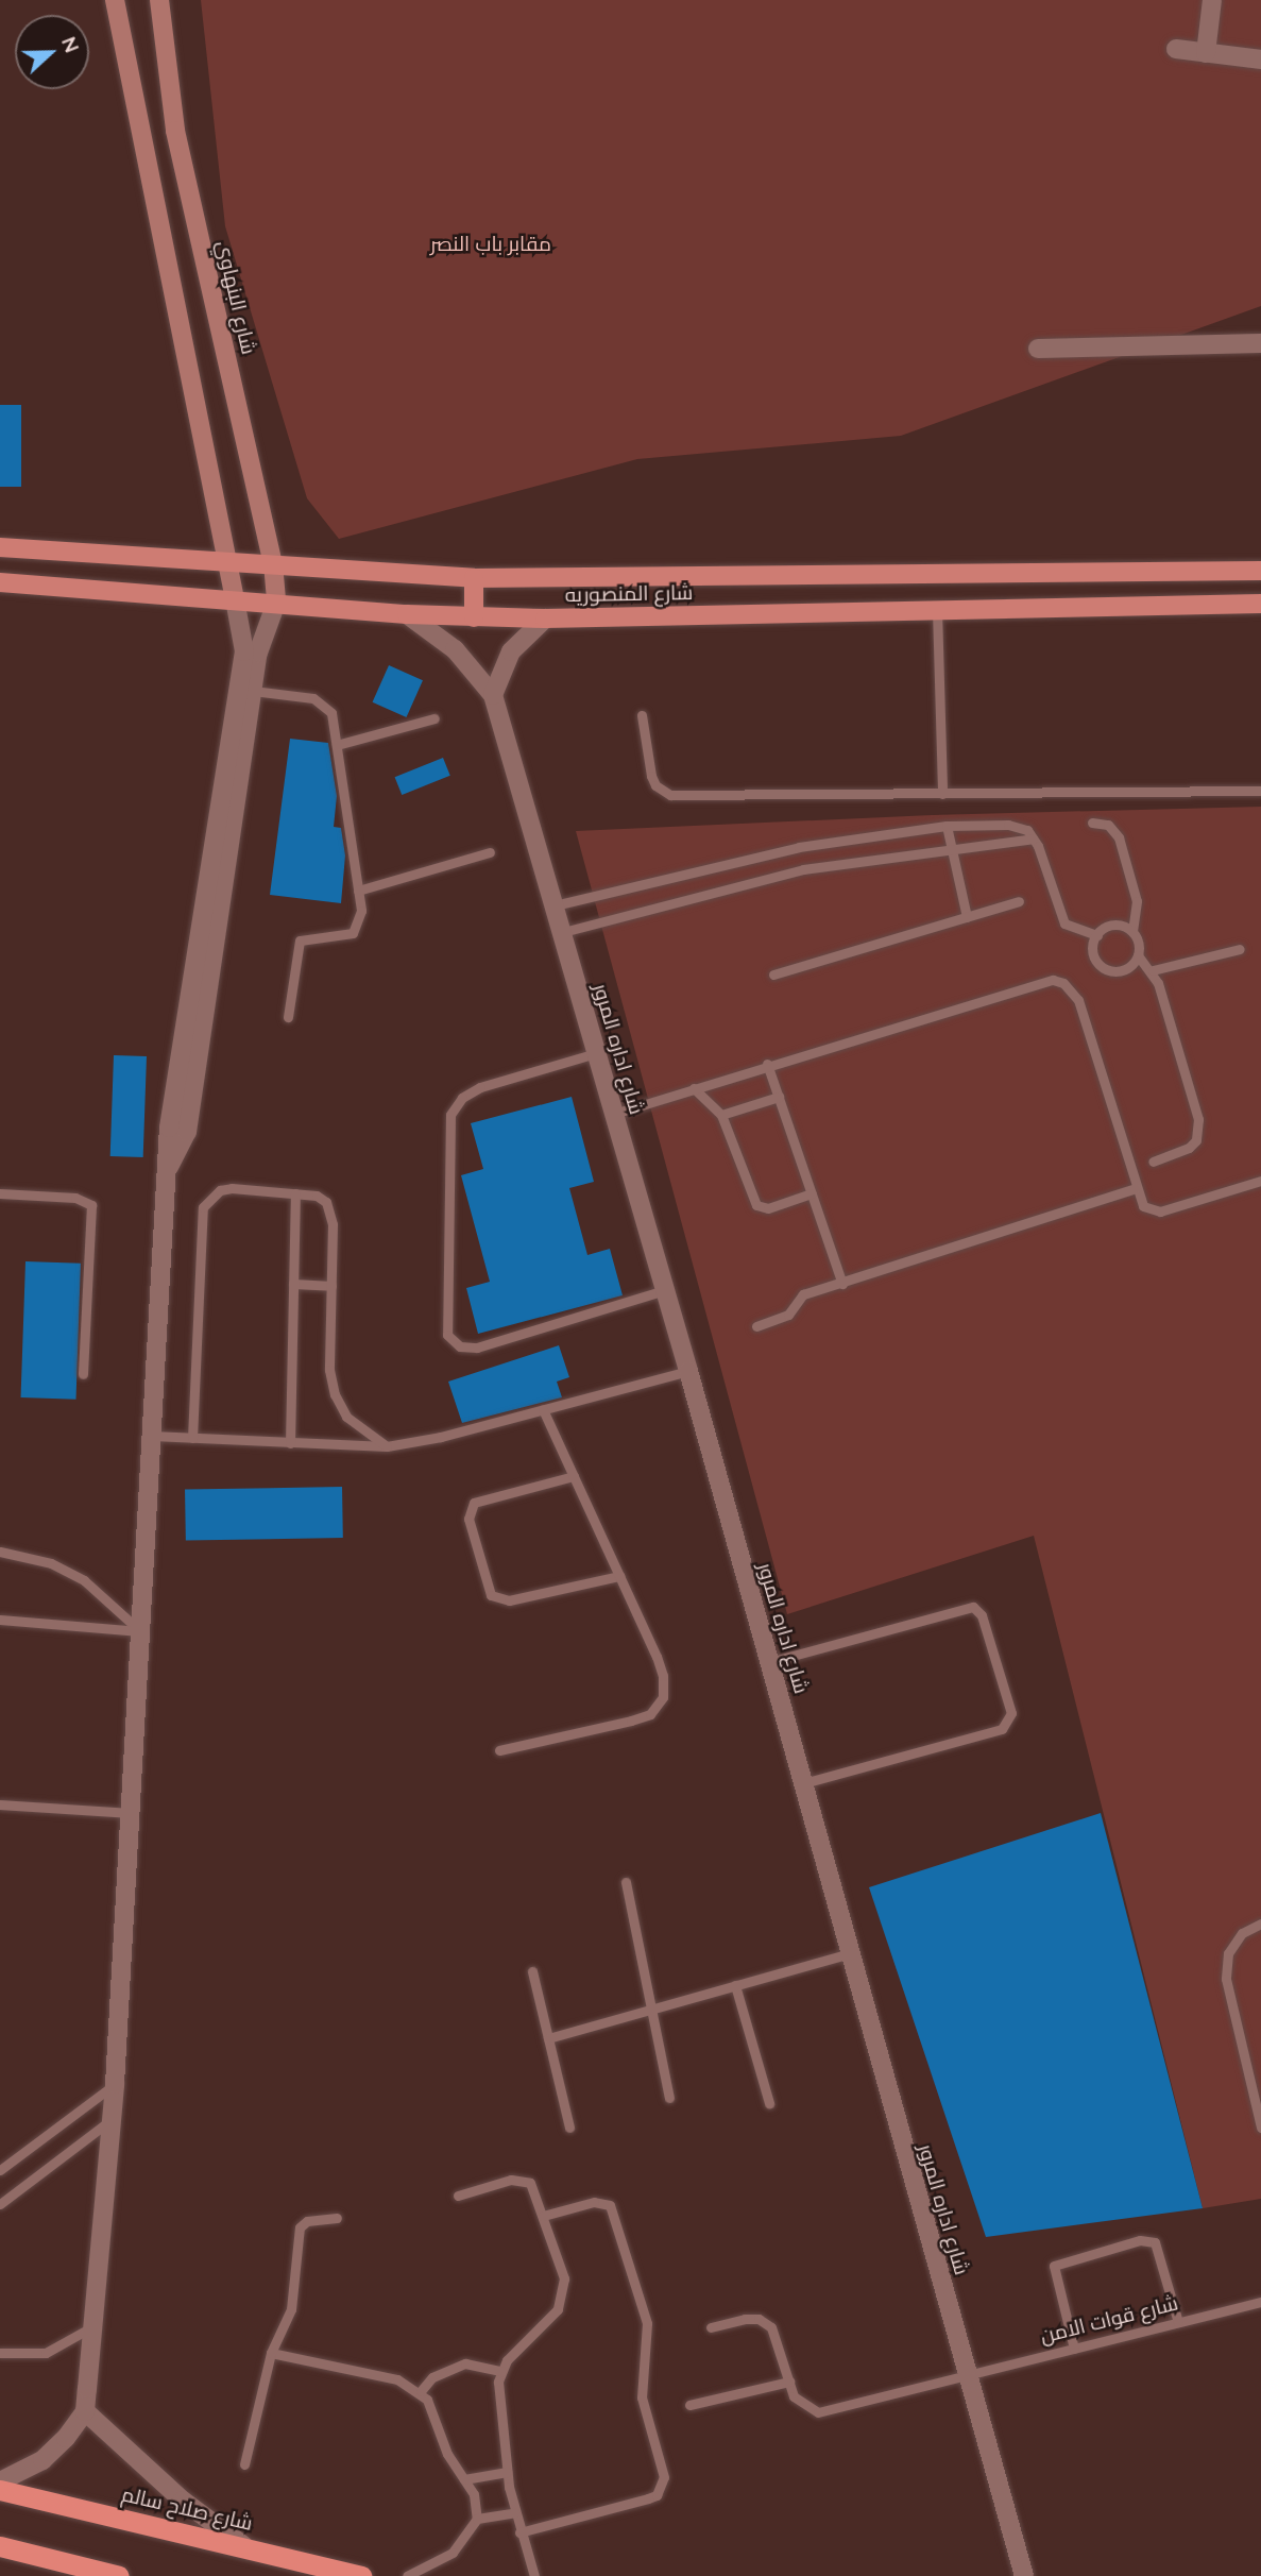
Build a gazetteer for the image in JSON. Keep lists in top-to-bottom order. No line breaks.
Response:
{"streets":{"highway":["شارع صلاح سالم"],"main road":["شارع البنهاوي","شارع المنصوريه"],"street":["شارع اداره المرور"],"lane":["شارع قوات الامن"]},"crossings":[["شارع البنهاوي","شارع المنصوريه"],["شارع المنصوريه","شارع اداره المرور"],["شارع اداره المرور","شارع قوات الامن"]],"parks":["مقابر باب النصر"],"north":"right"}
